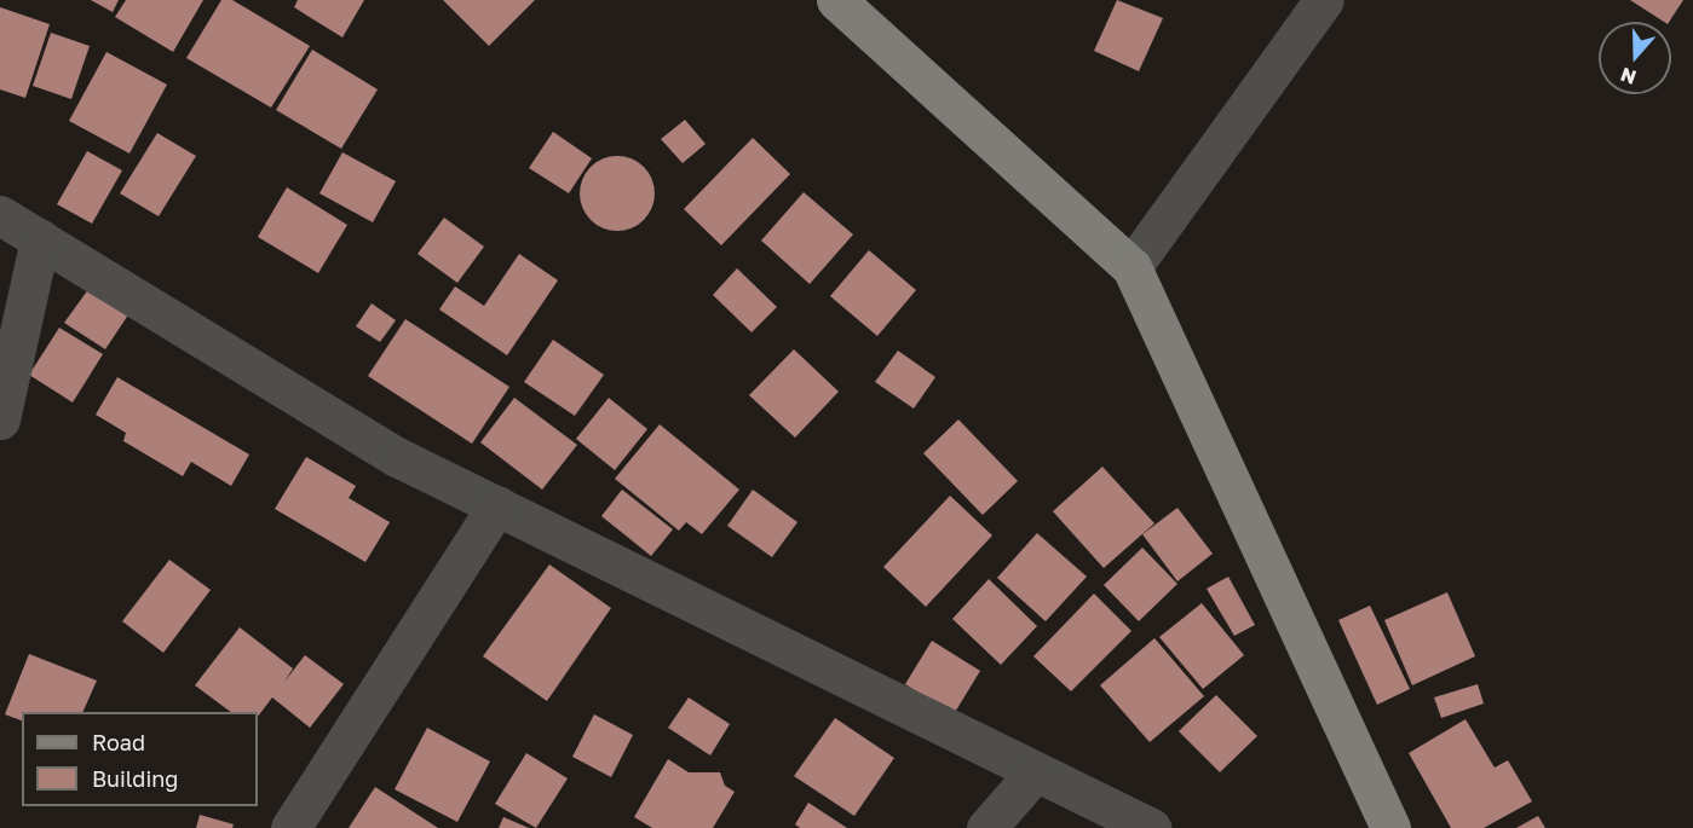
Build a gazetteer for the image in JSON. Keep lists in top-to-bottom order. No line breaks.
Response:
{"legend":["Road","Building"],"north":"bottom"}
